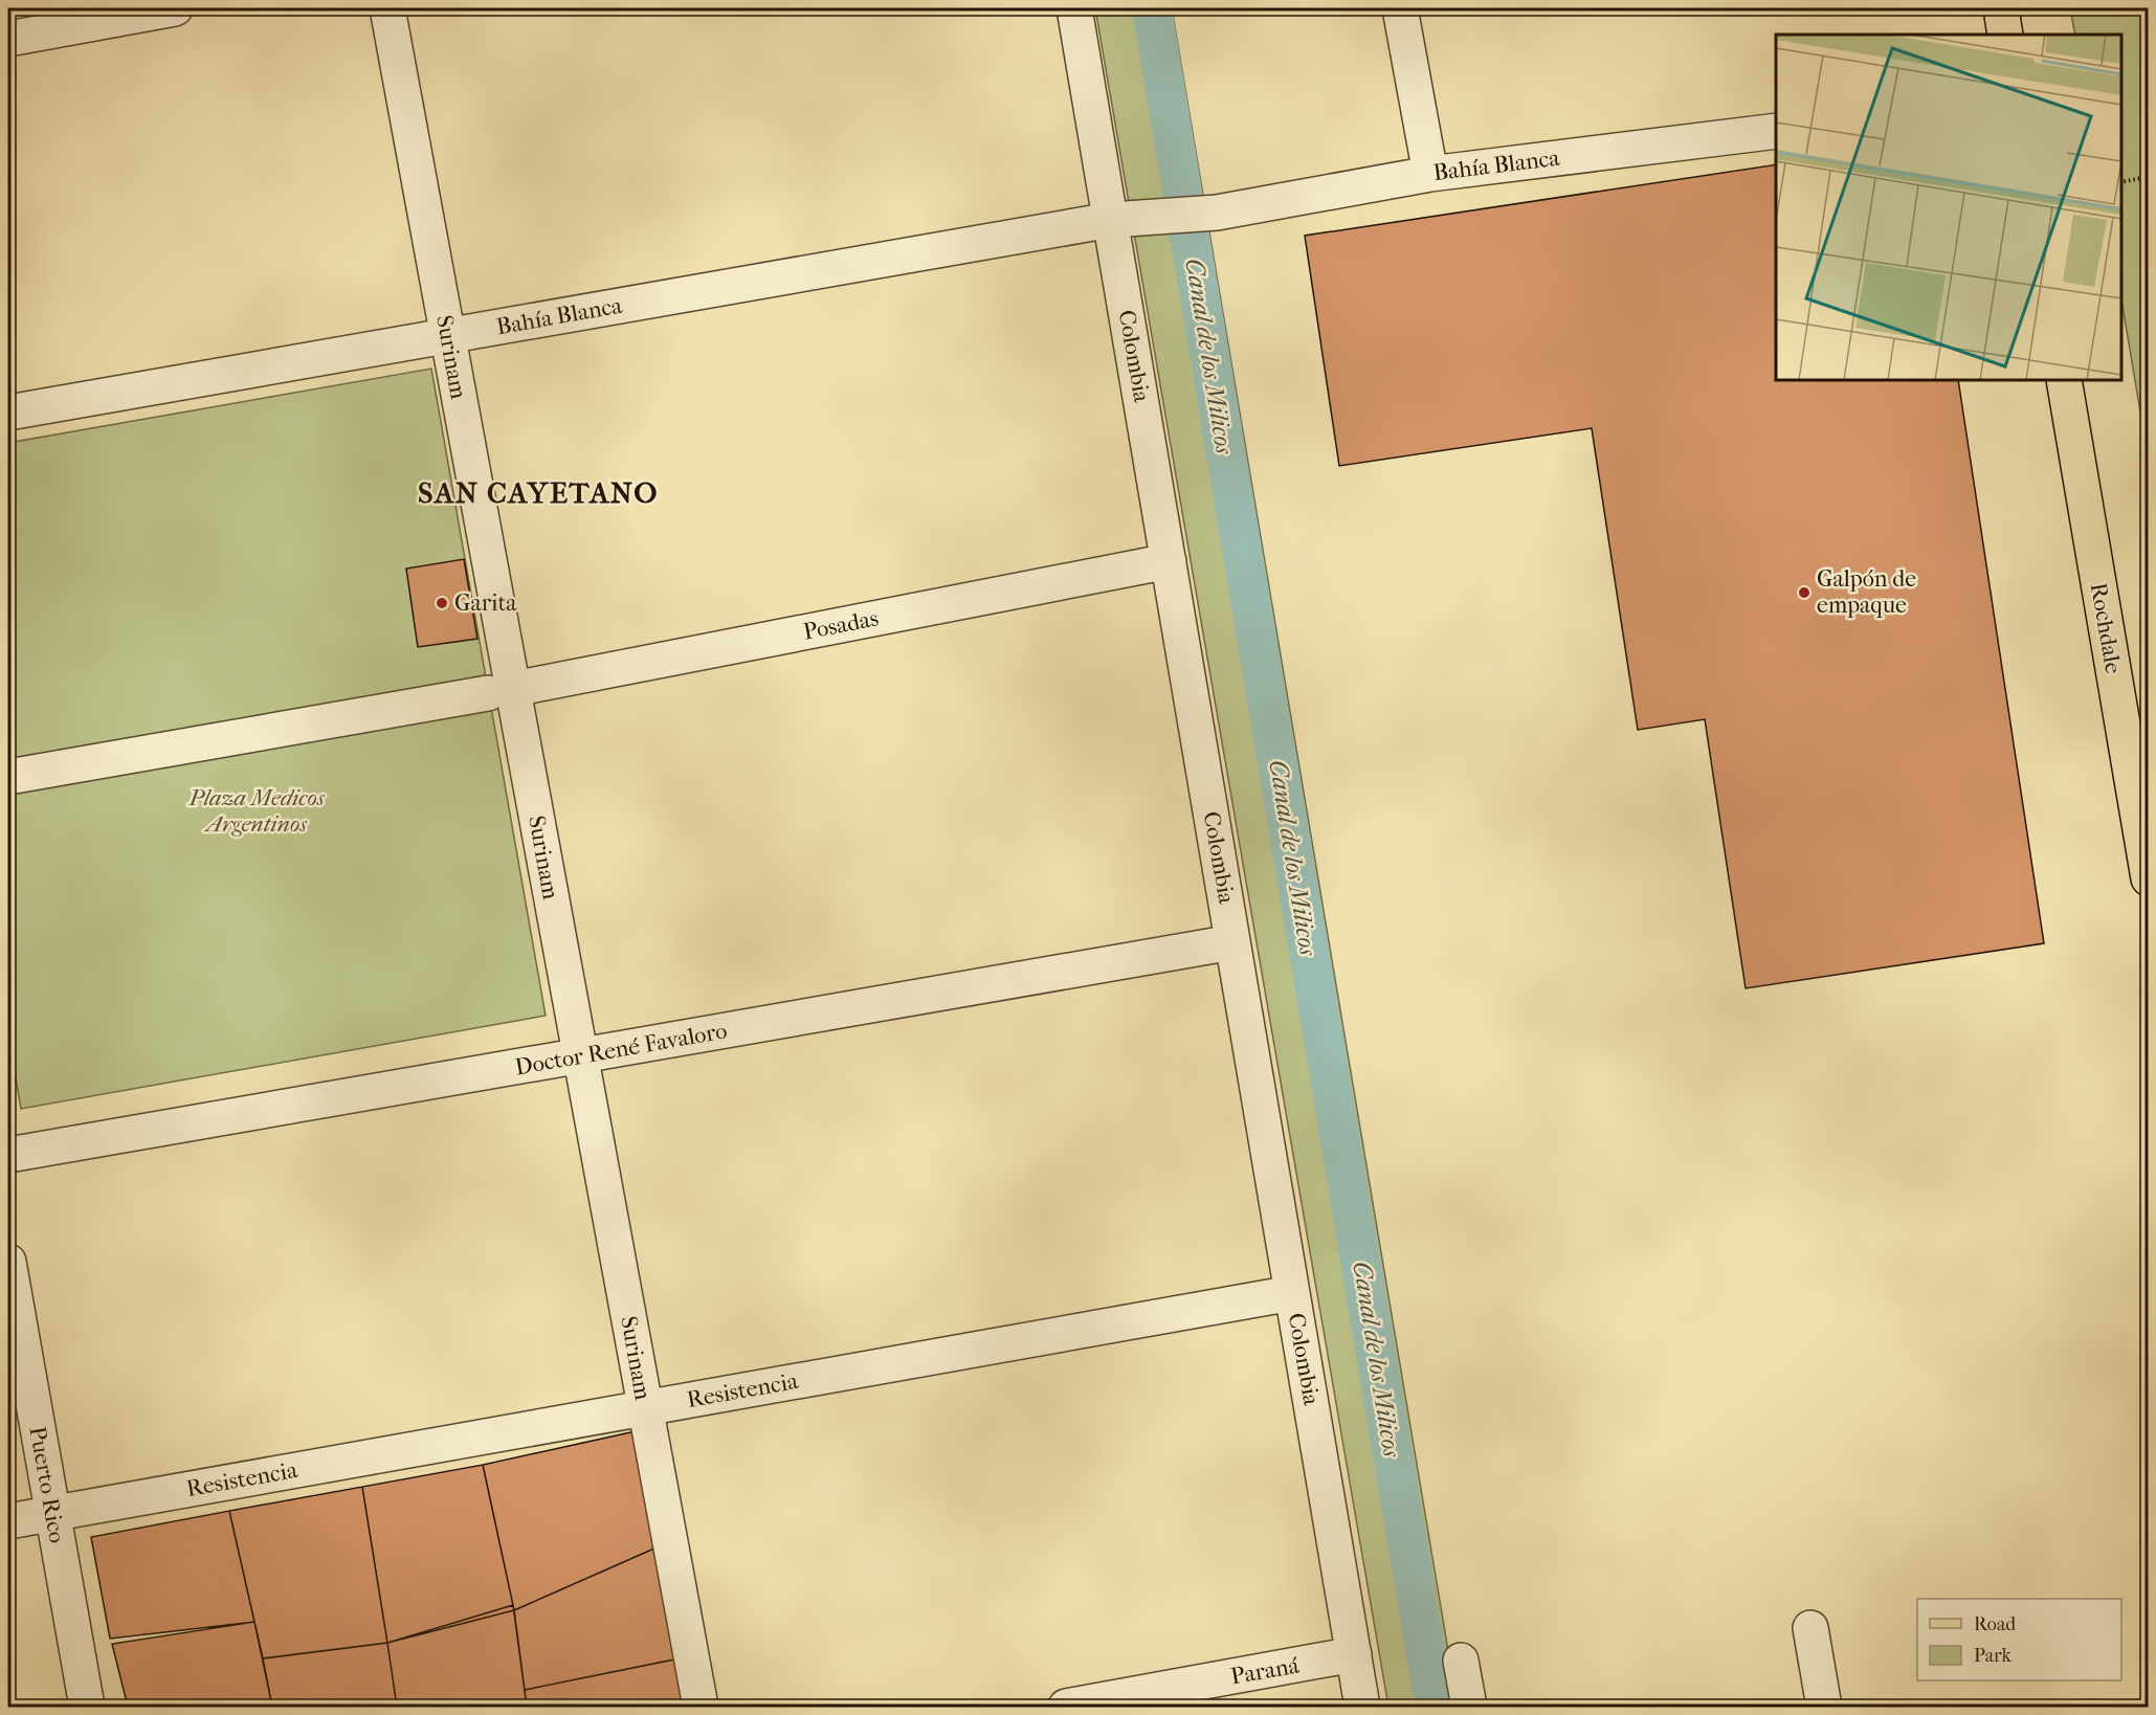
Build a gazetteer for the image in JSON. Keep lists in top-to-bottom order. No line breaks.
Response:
{"streets":{"main road":["Rochdale"],"street":["Bahía Blanca","Colombia","Surinam","Posadas","Doctor René Favaloro","Resistencia","Puerto Rico","Paraná"]},"crossings":[["Bahía Blanca","Colombia"],["Bahía Blanca","Surinam"],["Colombia","Posadas"],["Colombia","Doctor René Favaloro"],["Colombia","Resistencia"],["Colombia","Paraná"],["Surinam","Posadas"],["Surinam","Doctor René Favaloro"],["Surinam","Resistencia"],["Resistencia","Puerto Rico"]],"districts":["SAN CAYETANO"],"water":["Canal de los Milicos"],"parks":["Plaza Medicos Argentinos"],"places":["Galpón de empaque","Garita"],"legend":["Road","Park"]}
